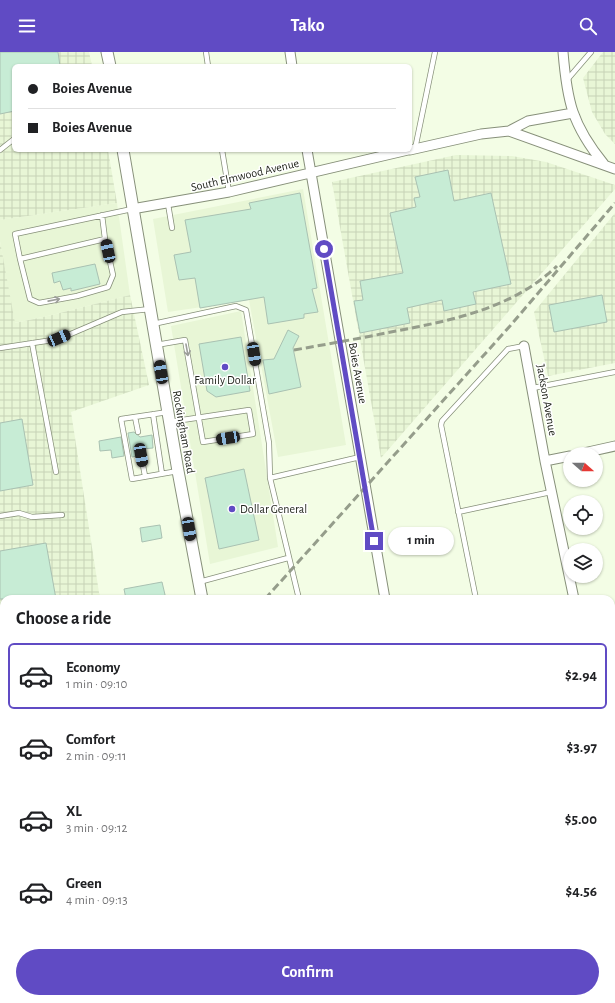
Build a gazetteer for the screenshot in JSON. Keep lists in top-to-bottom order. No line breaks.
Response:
{"streets":{"street":["South Elmwood Avenue","Boies Avenue","Jackson Avenue","Rockingham Road"]},"crossings":[["South Elmwood Avenue","Boies Avenue"],["South Elmwood Avenue","Rockingham Road"]],"places":["Family Dollar","Dollar General"],"north":"right","page":{"header":"Tako","banner":["Boies Avenue","Boies Avenue"],"bubble":"1 min","heading":"Choose a ride","list":[{"name":"Economy","note":"1 min · 09:10","value":"$2.94"},{"name":"Comfort","note":"2 min · 09:11","value":"$3.97"},{"name":"XL","note":"3 min · 09:12","value":"$5.00"},{"name":"Green","note":"4 min · 09:13","value":"$4.56"}],"buttons":"Confirm"}}
